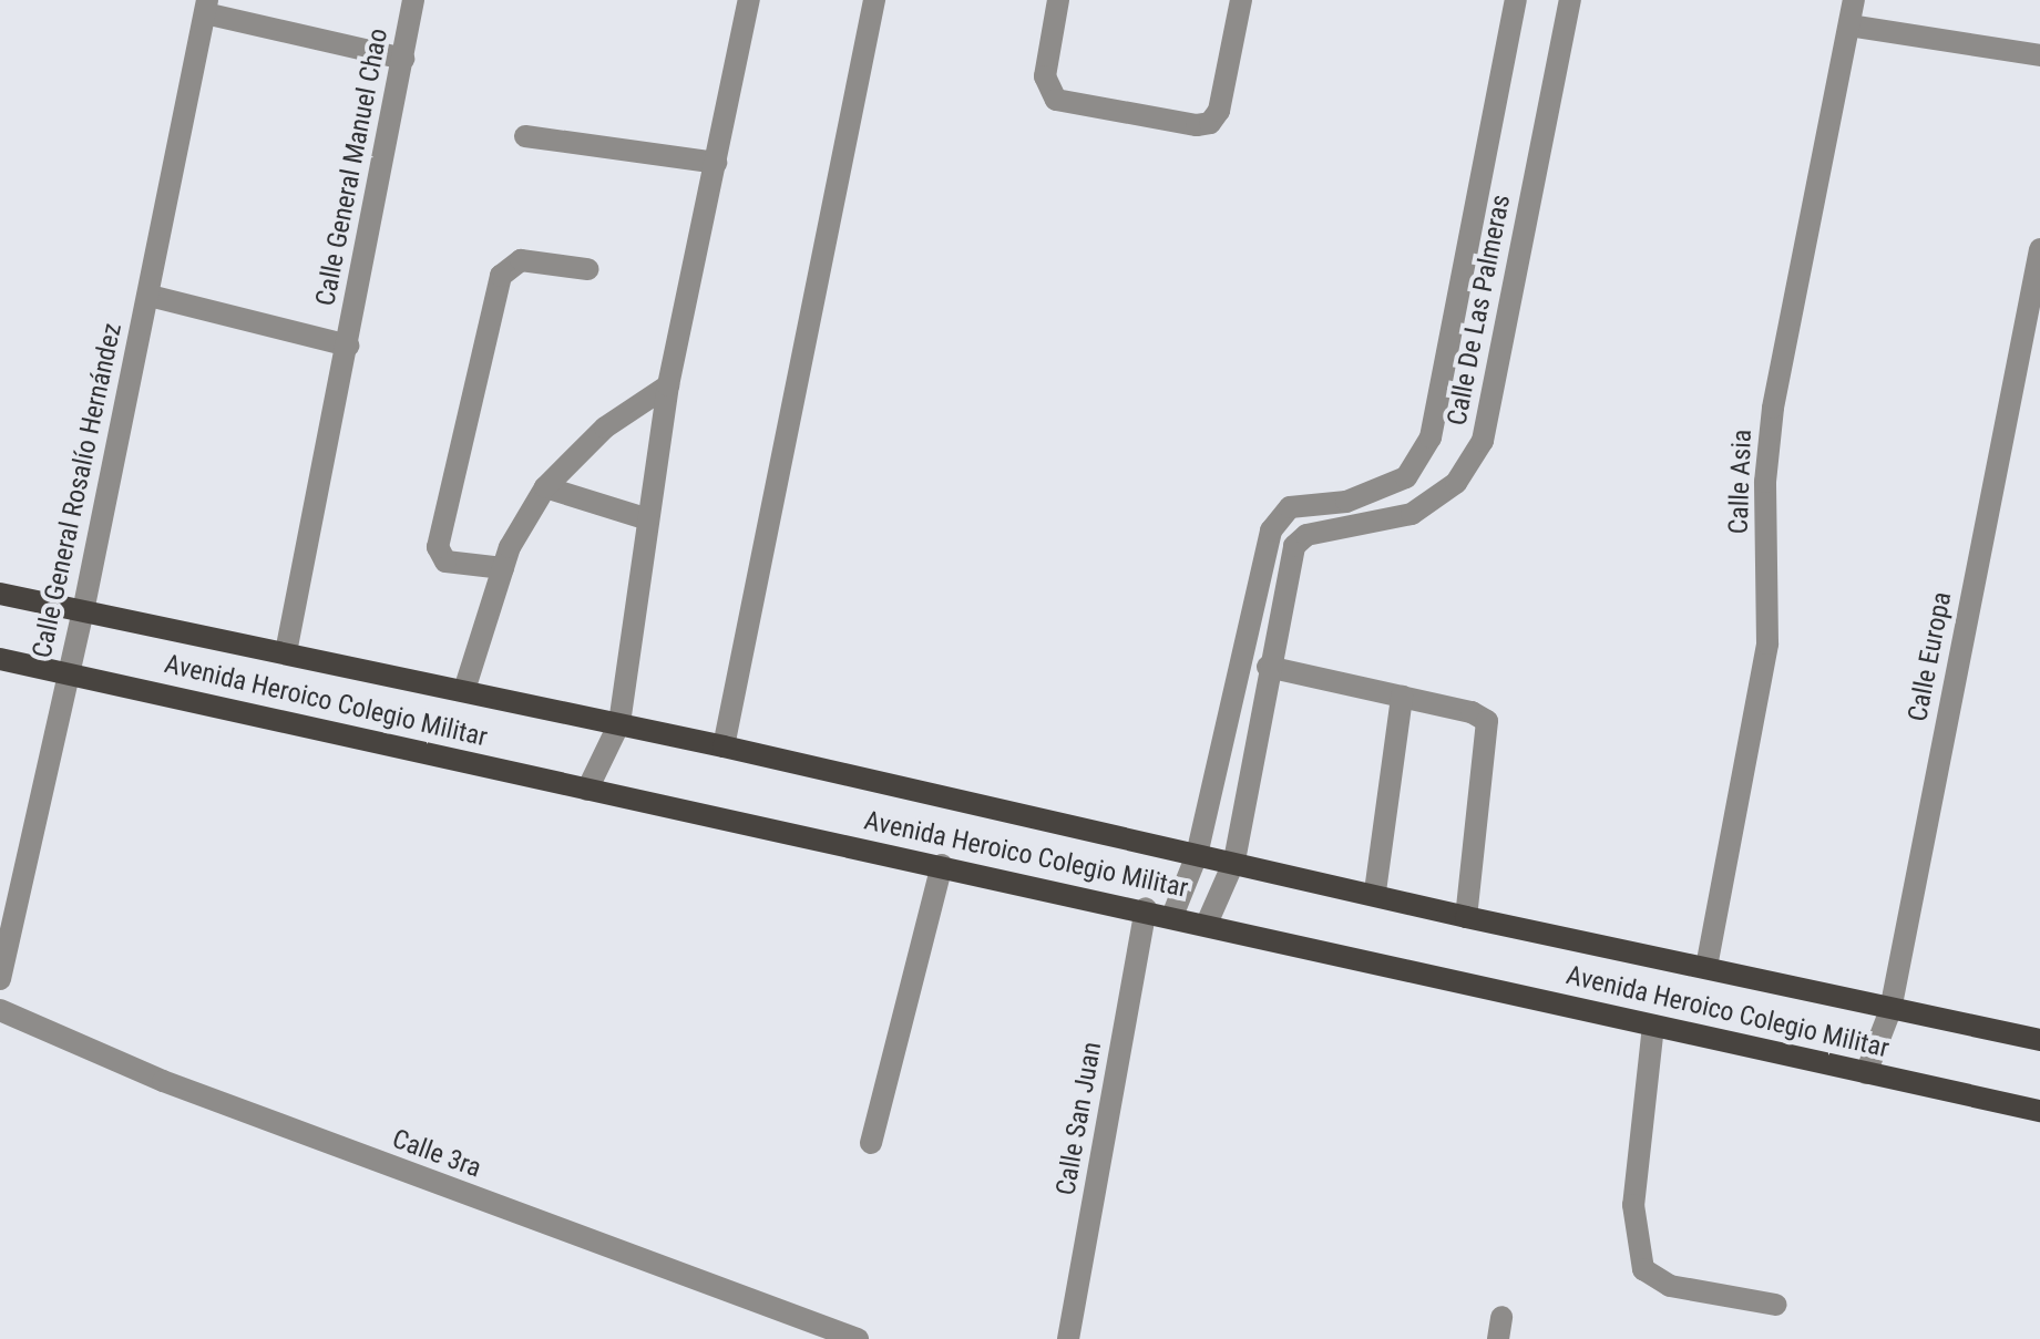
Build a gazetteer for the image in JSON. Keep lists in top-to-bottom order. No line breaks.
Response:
{"streets":{"main road":["Avenida Heroico Colegio Militar"],"street":["Calle General Manuel Chao","Calle De Las Palmeras","Calle Asia","Calle General Rosalío Hernández","Calle Europa","Calle San Juan","Calle 3ra"]},"crossings":[["Calle General Manuel Chao","Calle General Rosalío Hernández"],["Calle General Manuel Chao","Avenida Heroico Colegio Militar"],["Calle De Las Palmeras","Avenida Heroico Colegio Militar"],["Calle Asia","Avenida Heroico Colegio Militar"],["Calle General Rosalío Hernández","Avenida Heroico Colegio Militar"],["Calle Europa","Avenida Heroico Colegio Militar"],["Avenida Heroico Colegio Militar","Calle San Juan"]]}
